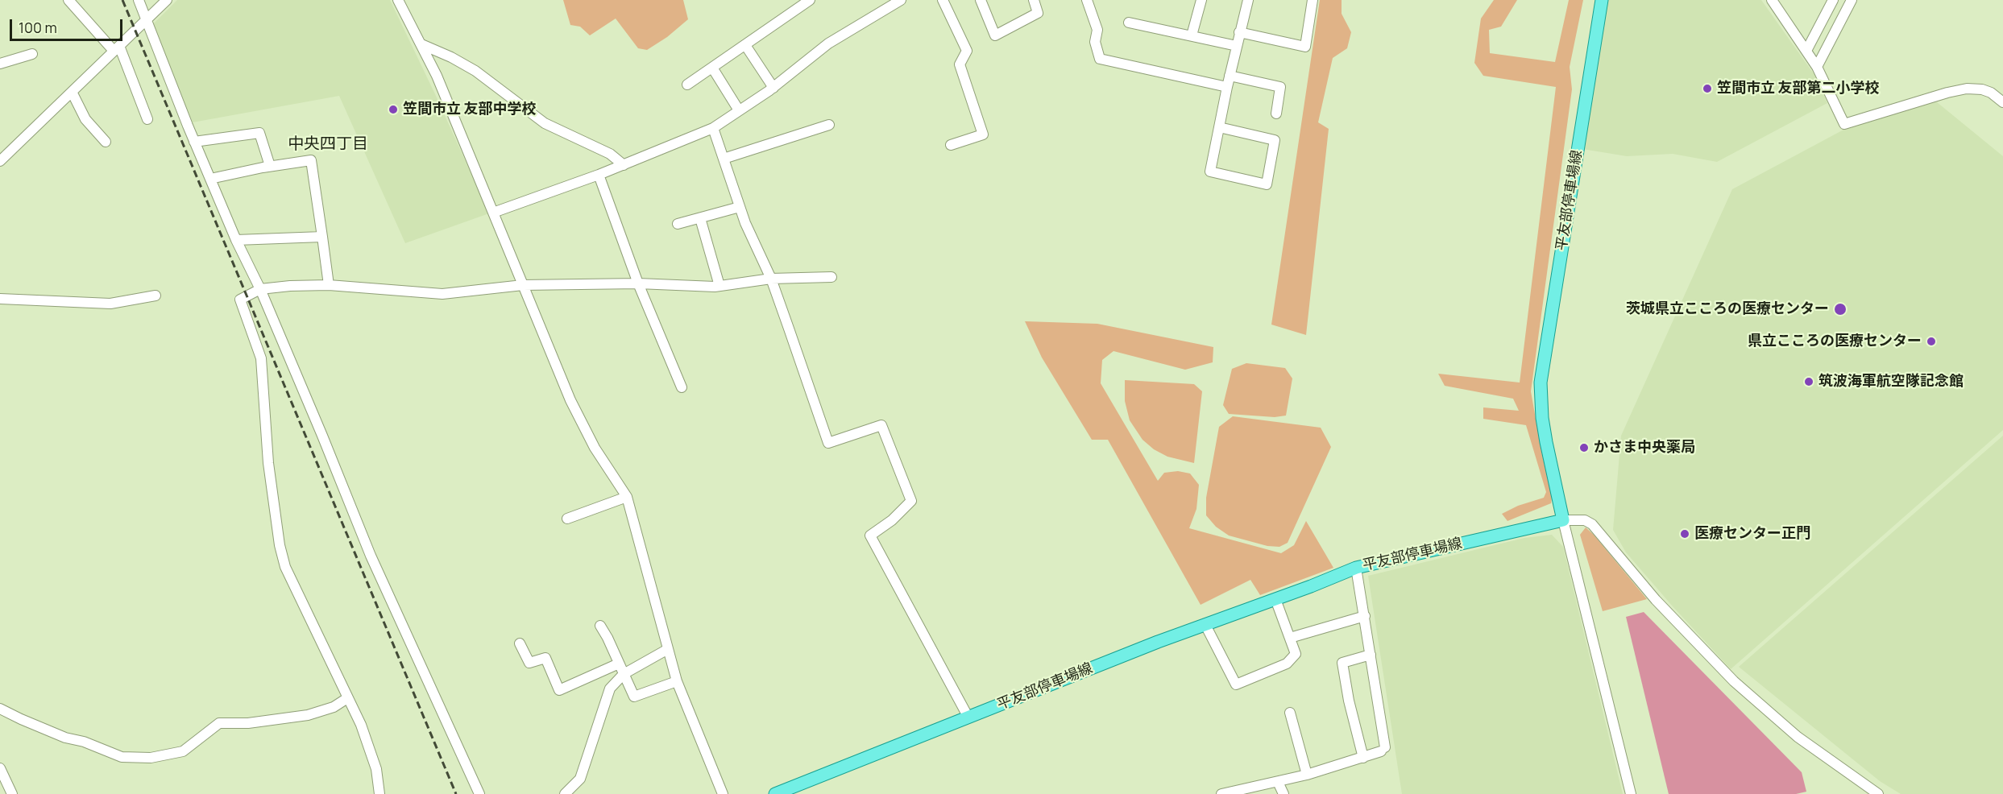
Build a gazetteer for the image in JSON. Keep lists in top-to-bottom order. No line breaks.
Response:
{"streets":{"main road":["平友部停車場線"]},"districts":["中央四丁目"],"places":["笠間市立 友部第二小学校","笠間市立 友部中学校","茨城県立こころの医療センター","県立こころの医療センター","筑波海軍航空隊記念館","かさま中央薬局","医療センター正門"],"scale_bar":"100 m"}
